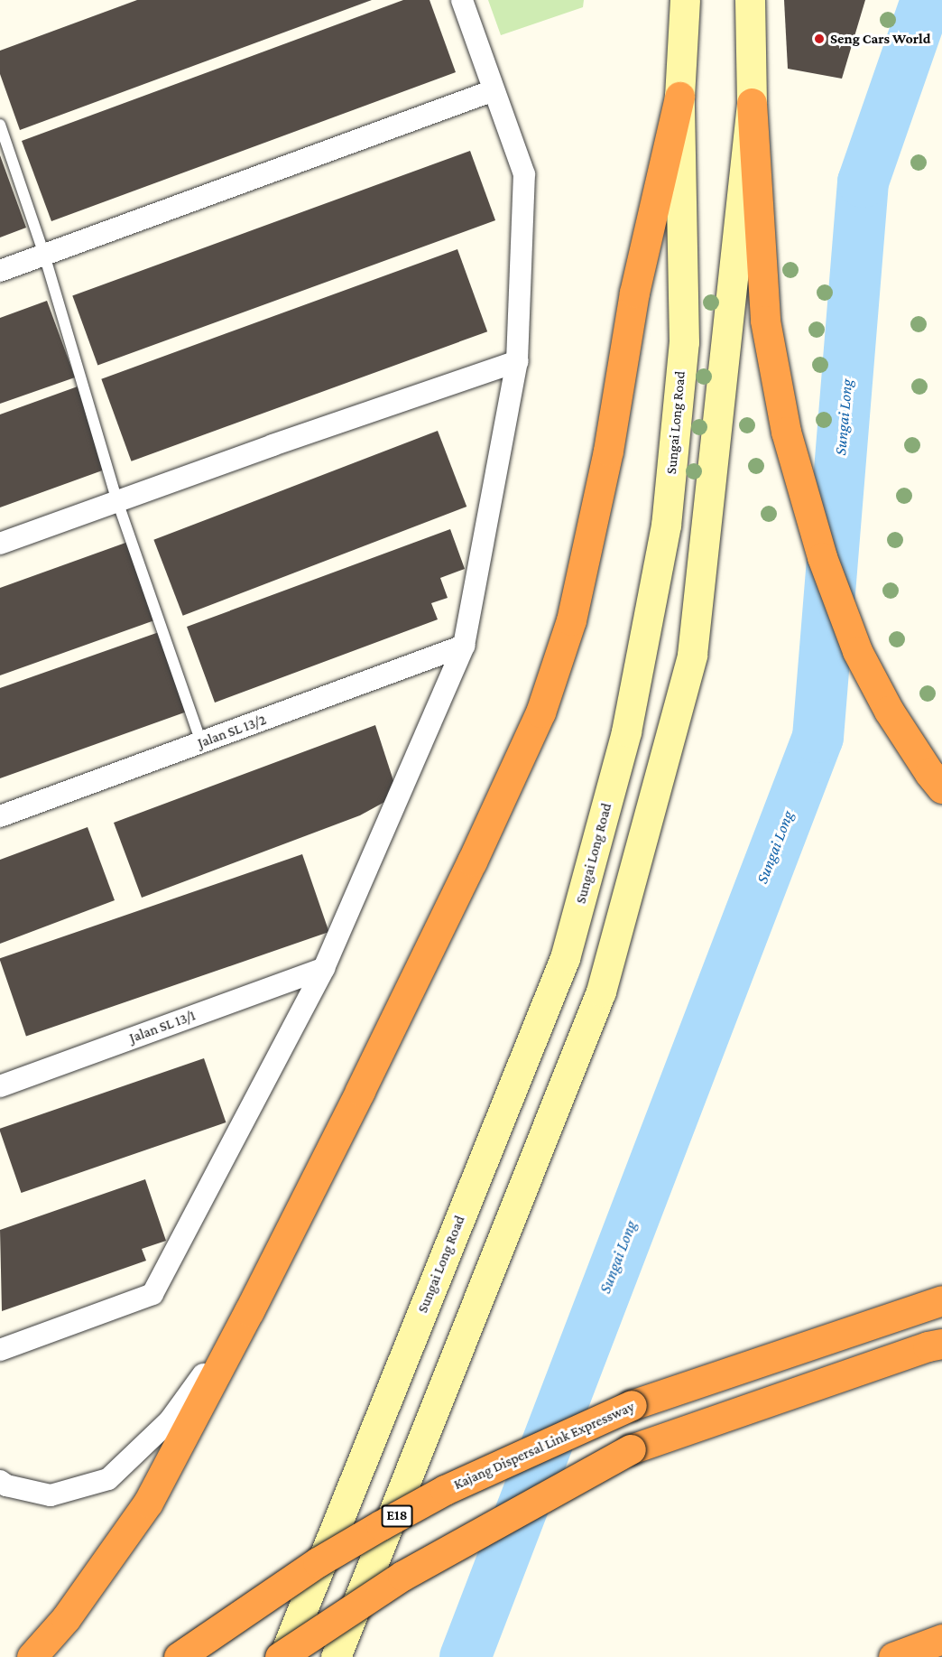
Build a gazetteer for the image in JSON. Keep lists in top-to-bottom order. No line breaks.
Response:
{"streets":{"highway":["Kajang Dispersal Link Expressway","E18"],"street":["Sungai Long Road","Jalan SL 13/2","Jalan SL 13/1"]},"water":["Sungai Long"],"places":["Seng Cars World"]}
